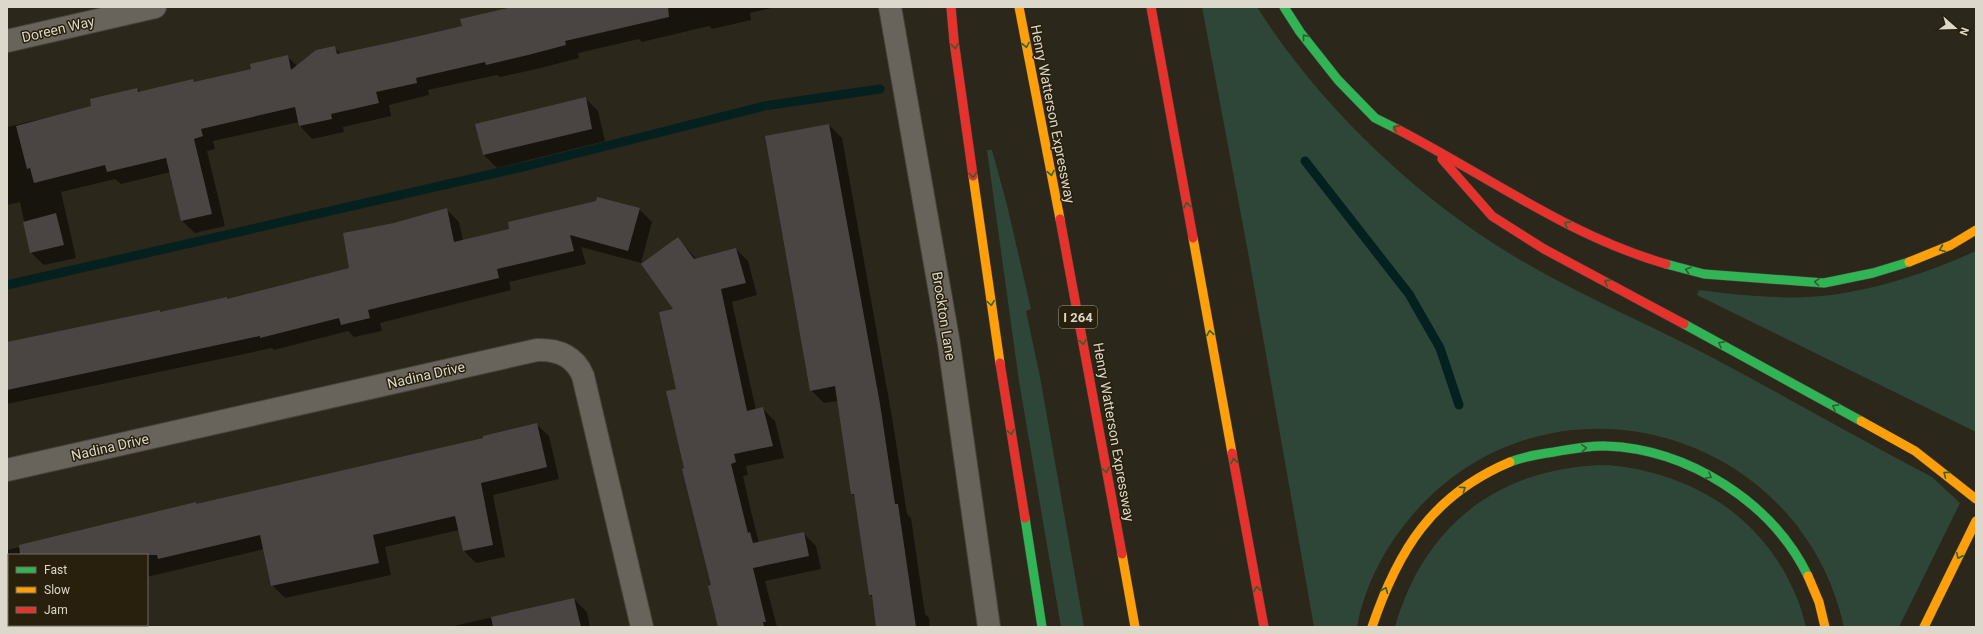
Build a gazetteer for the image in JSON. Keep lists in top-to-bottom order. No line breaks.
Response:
{"streets":{"main road":["Henry Watterson Expressway","I 264"],"street":["Doreen Way","Brockton Lane","Nadina Drive"]},"legend":["Fast","Slow","Jam"],"north":"right"}
